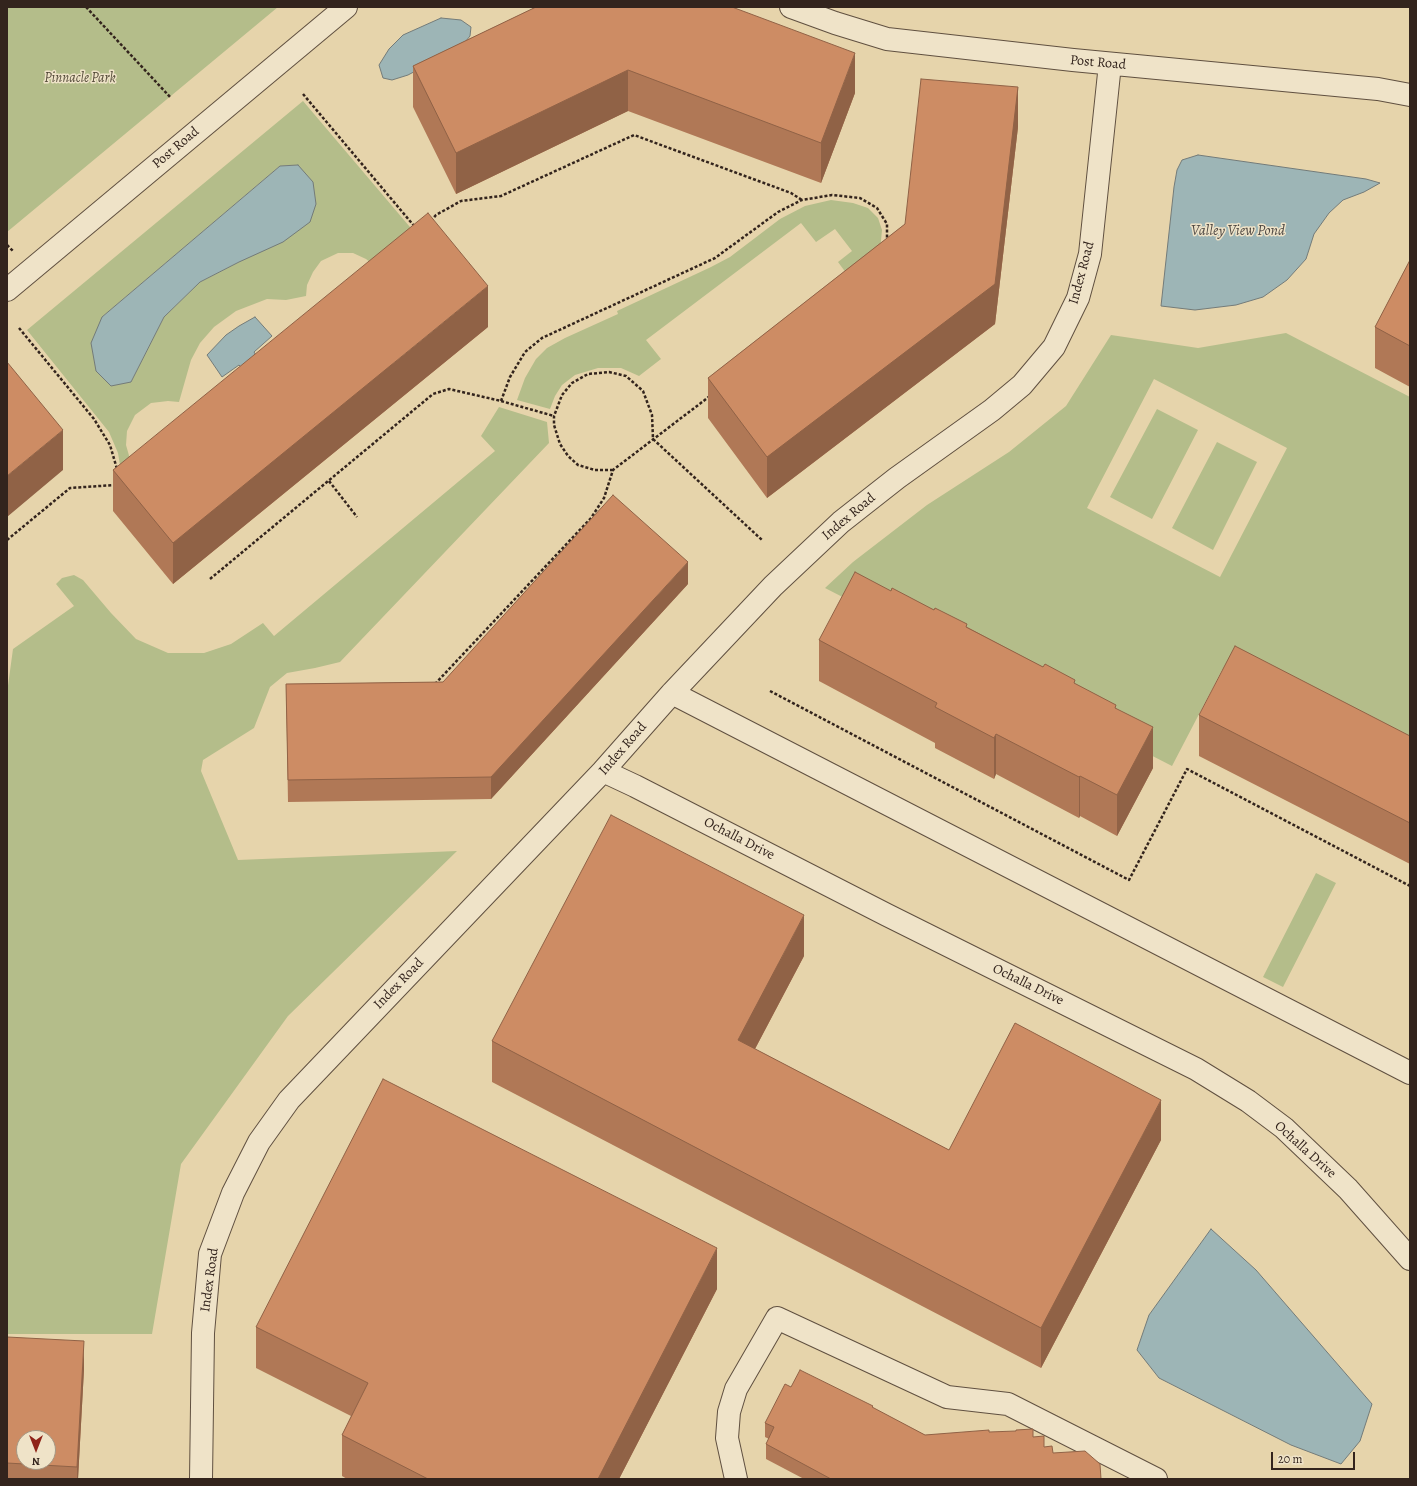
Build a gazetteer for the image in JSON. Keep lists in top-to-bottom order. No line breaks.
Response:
{"streets":{"street":["Post Road","Index Road","Ochalla Drive"]},"crossings":[["Post Road","Index Road"],["Index Road","Ochalla Drive"]],"water":["Valley View Pond"],"parks":["Pinnacle Park"],"scale_bar":"20 m","north":"bottom"}
